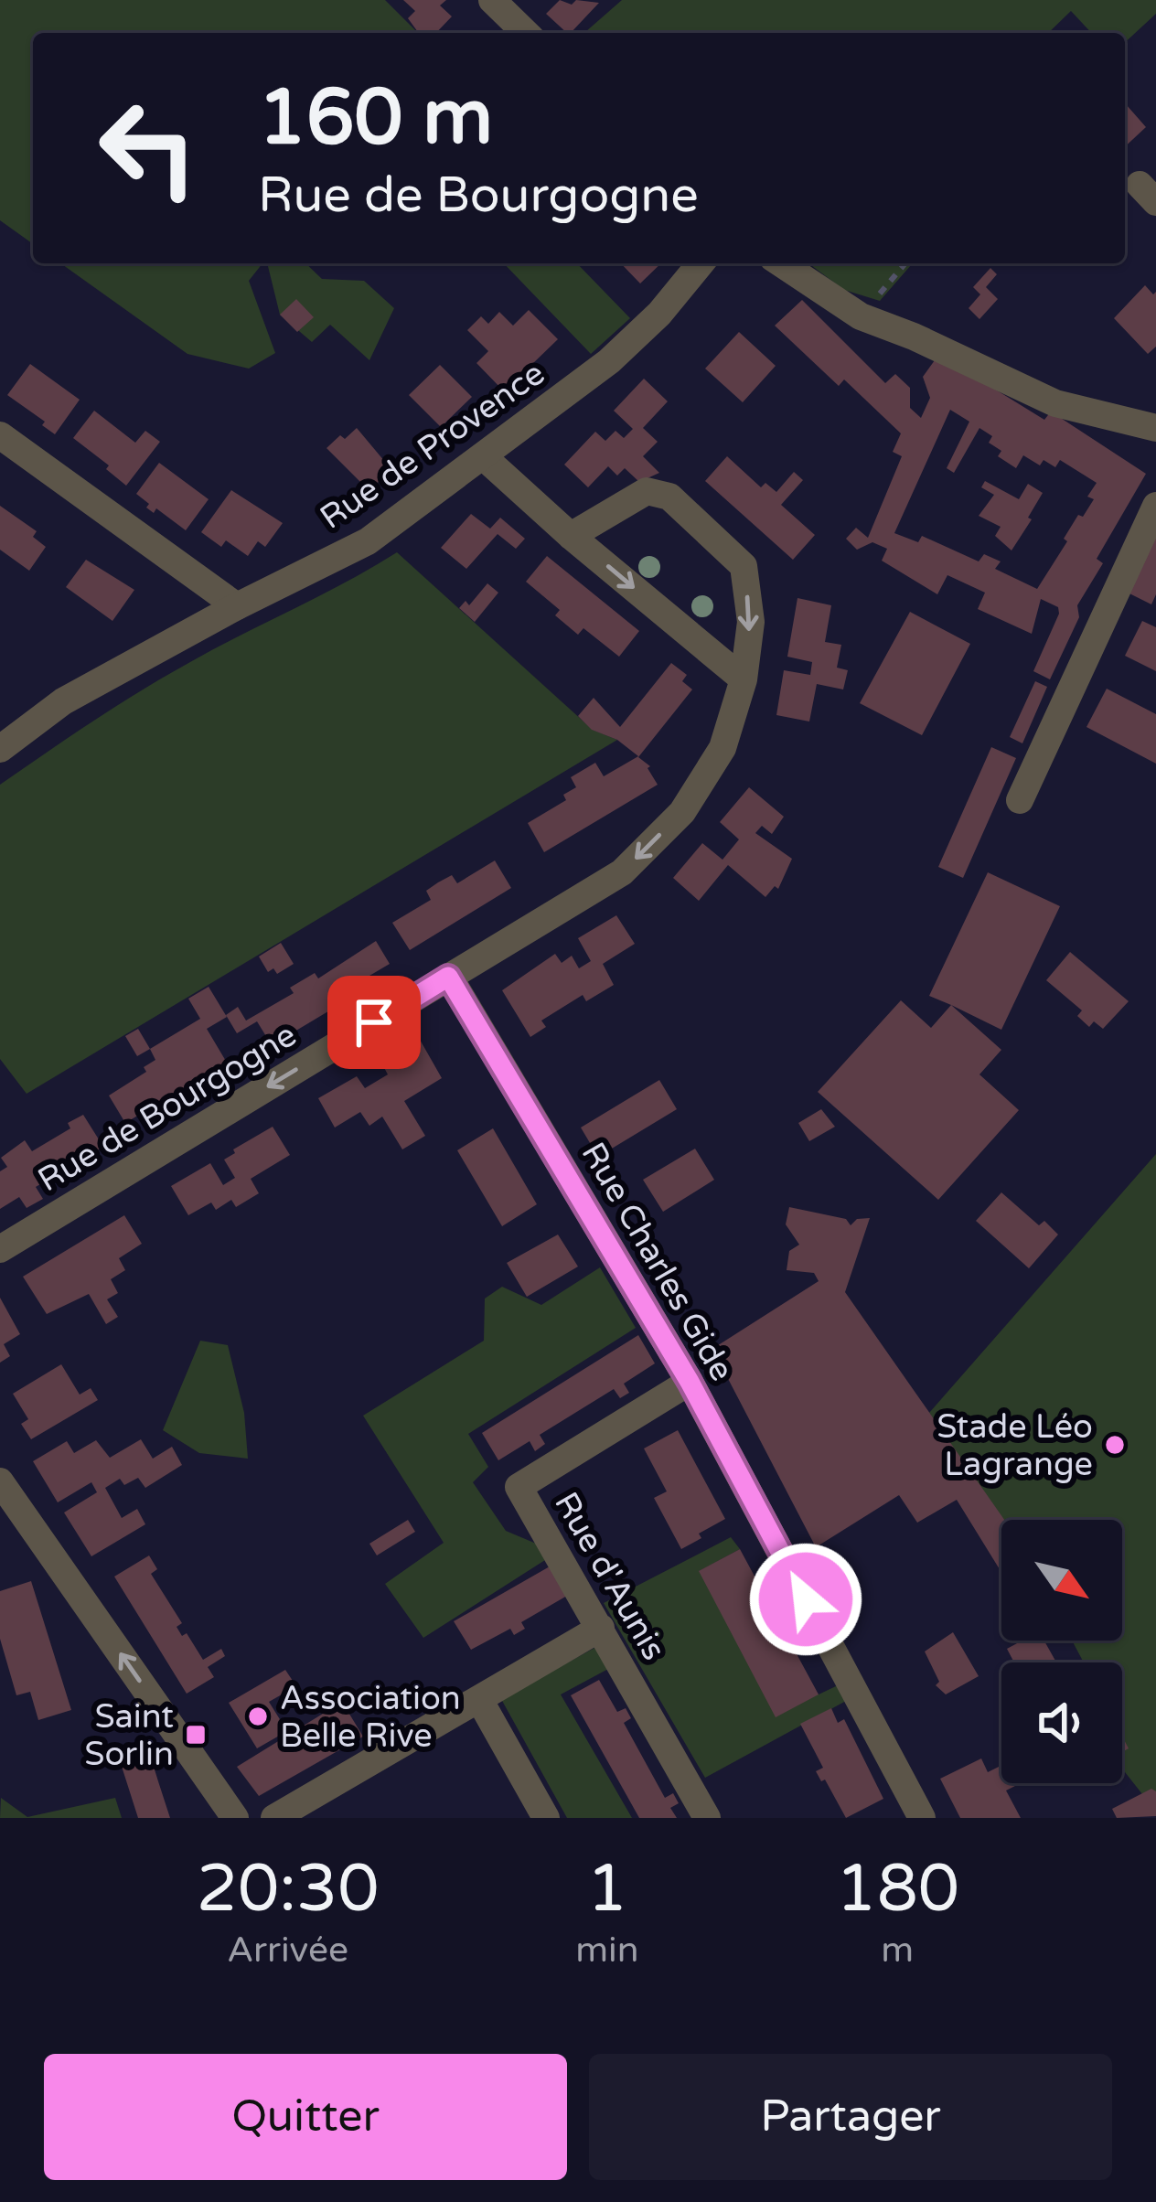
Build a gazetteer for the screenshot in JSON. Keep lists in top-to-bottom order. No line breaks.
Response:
{"streets":{"street":["Rue de Provence","Rue de Bourgogne","Rue Charles Gide","Rue d'Aunis"]},"crossings":[["Rue de Bourgogne","Rue Charles Gide"],["Rue Charles Gide","Rue d'Aunis"]],"places":{"other":["Stade Léo Lagrange","Association Belle Rive"],"transit":["Saint Sorlin"]},"north":"bottom right","page":{"turn":["160 m","Rue de Bourgogne"],"eta":["20:30","Arrivée","1","min","180","m"],"buttons":["Quitter","Partager"]}}
